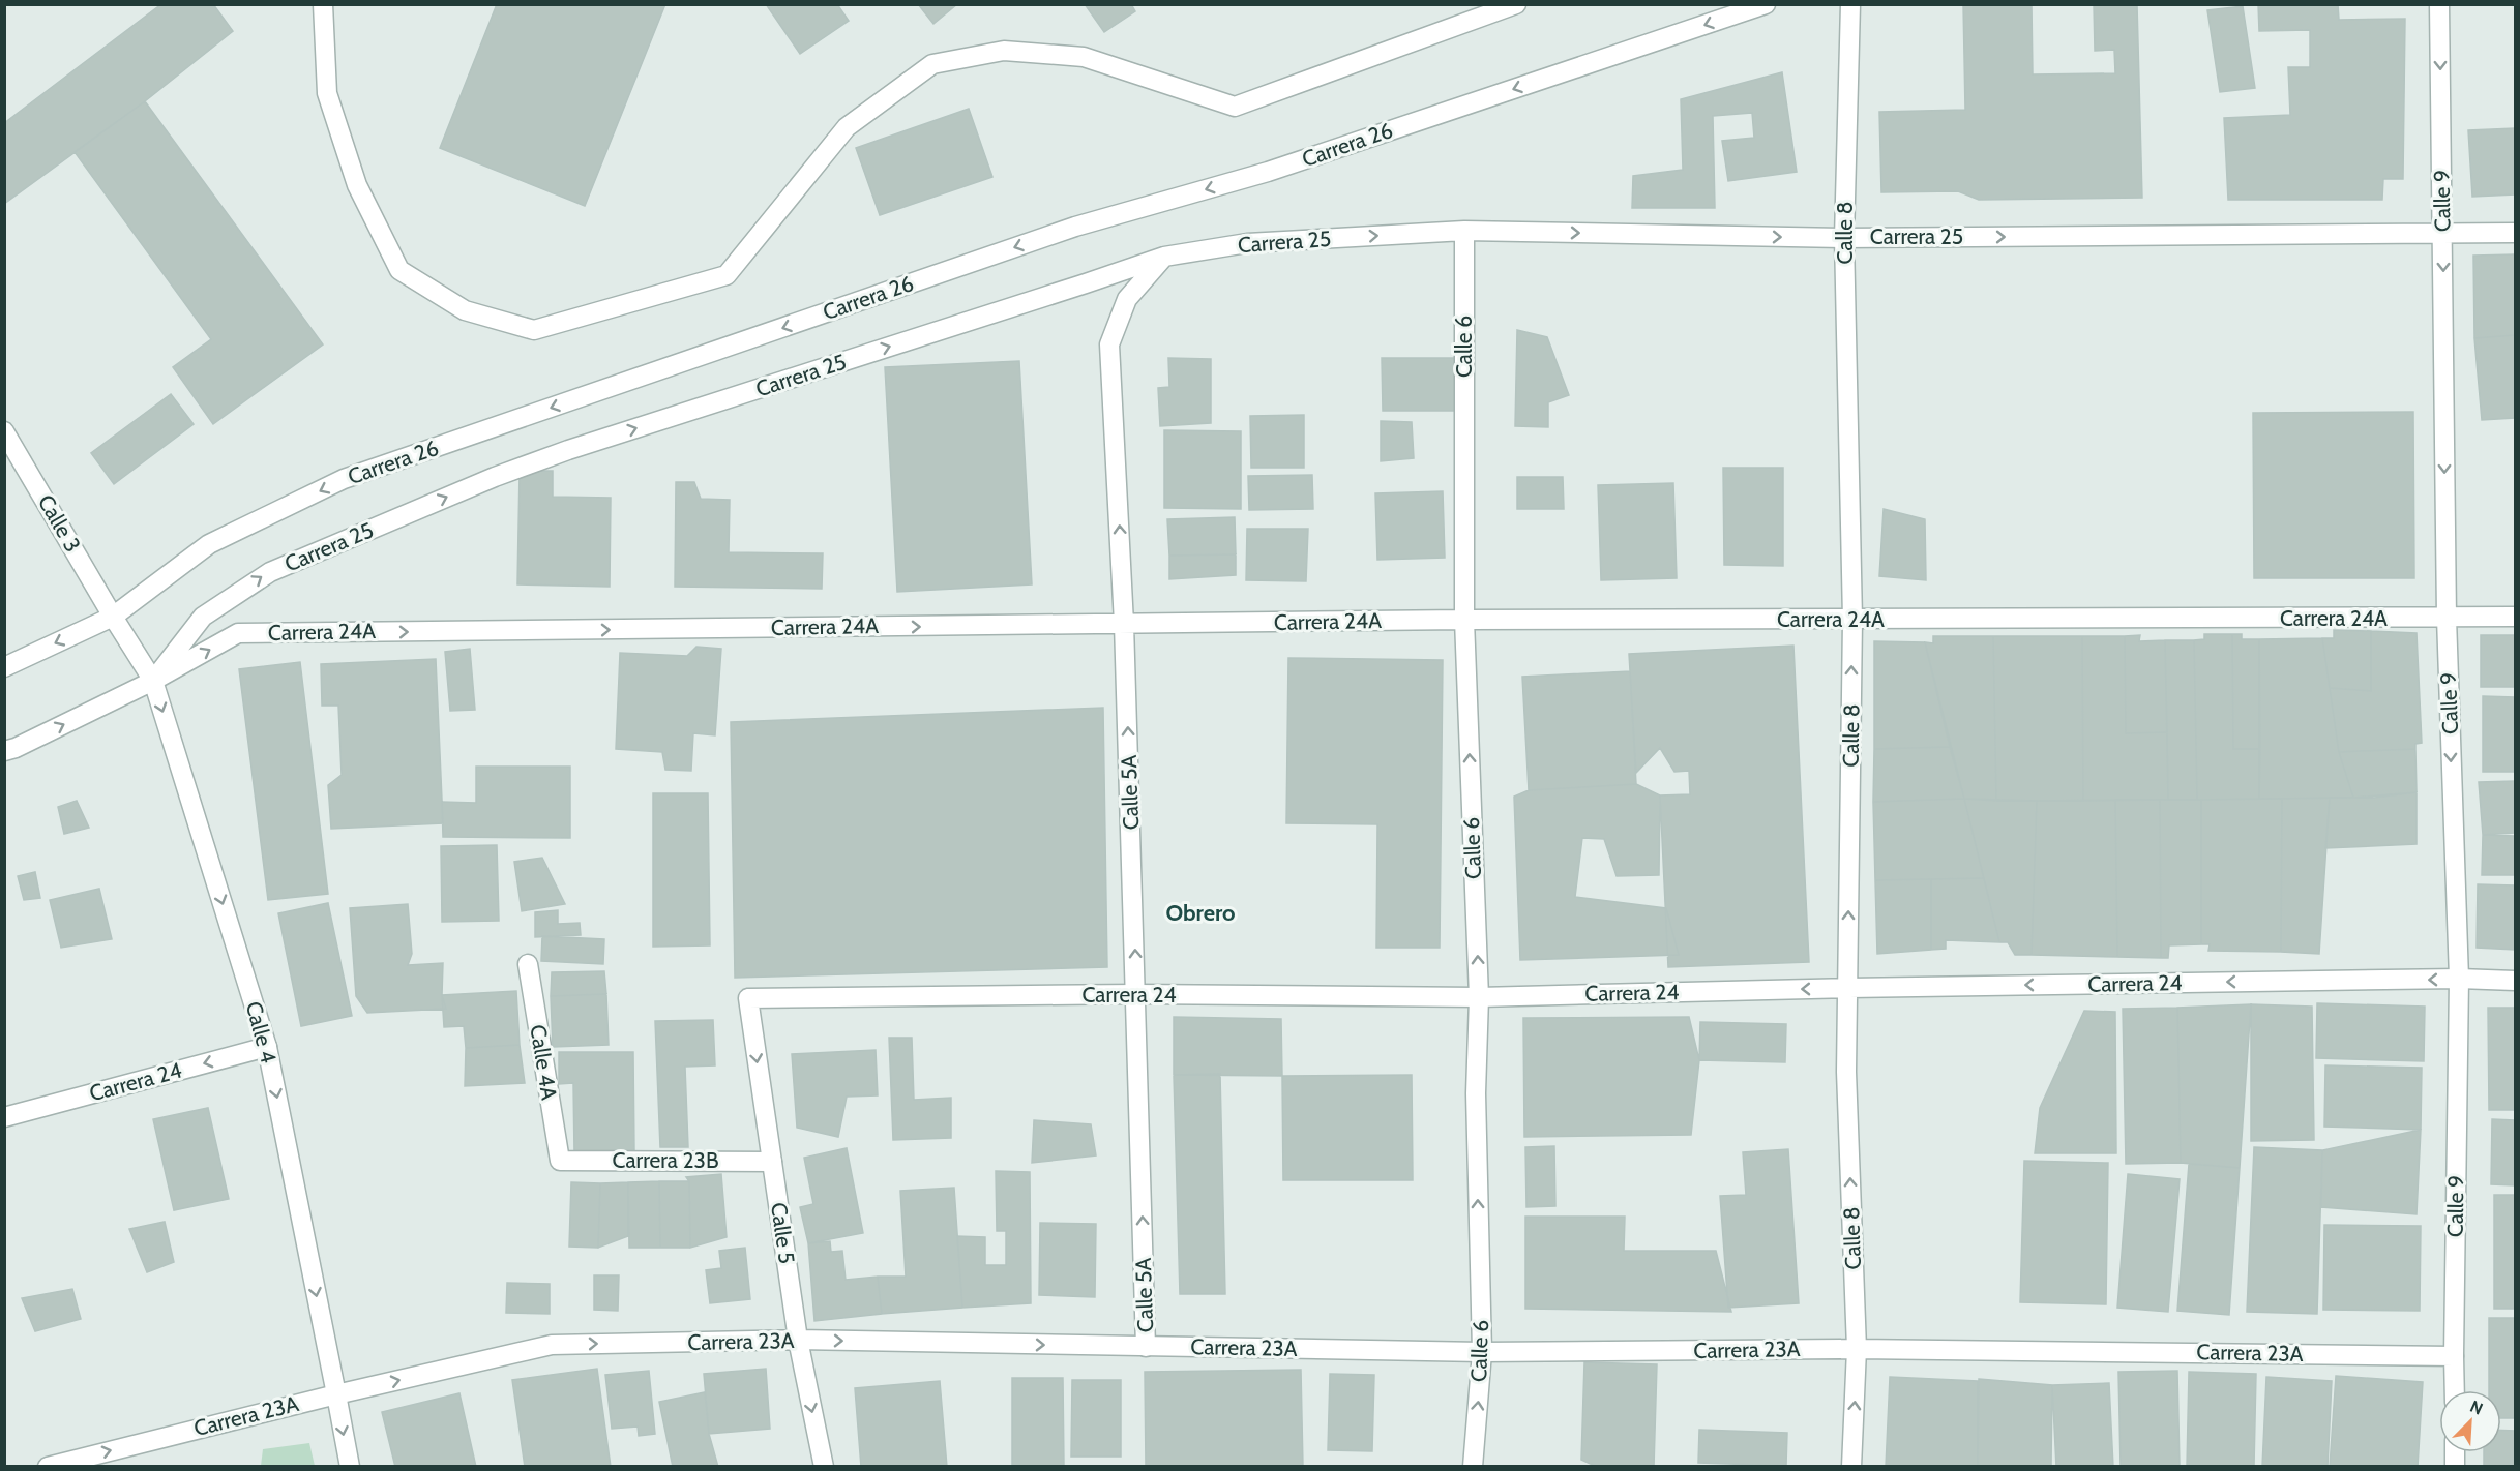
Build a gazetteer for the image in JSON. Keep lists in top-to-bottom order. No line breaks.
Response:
{"streets":{"street":["Carrera 26","Calle 9","Calle 8","Carrera 25","Calle 6","Calle 3","Carrera 24A","Calle 5A","Carrera 24","Calle 4","Calle 4A","Carrera 23B","Calle 5","Carrera 23A"]},"crossings":[["Carrera 26","Calle 3"],["Carrera 26","Calle 4"],["Calle 9","Carrera 25"],["Calle 9","Carrera 24A"],["Calle 9","Carrera 24"],["Calle 9","Carrera 23A"],["Calle 8","Carrera 25"],["Calle 8","Carrera 24A"],["Calle 8","Carrera 24"],["Calle 8","Carrera 23A"],["Carrera 25","Calle 6"],["Carrera 25","Carrera 24A"],["Carrera 25","Calle 5A"],["Carrera 25","Calle 4"],["Calle 6","Carrera 24A"],["Calle 6","Carrera 24"],["Calle 6","Carrera 23A"],["Calle 3","Calle 4"],["Carrera 24A","Calle 5A"],["Carrera 24A","Calle 4"],["Calle 5A","Carrera 24"],["Calle 5A","Carrera 23A"],["Carrera 24","Calle 4"],["Carrera 24","Calle 5"],["Calle 4","Carrera 23A"],["Calle 4A","Carrera 23B"],["Carrera 23B","Calle 5"],["Calle 5","Carrera 23A"]],"one_way":["Carrera 26","Calle 9","Calle 8","Carrera 25","Calle 6","Carrera 24A","Calle 5A","Carrera 24","Calle 4","Calle 5","Carrera 23A"],"districts":["Obrero"],"north":"top right"}
